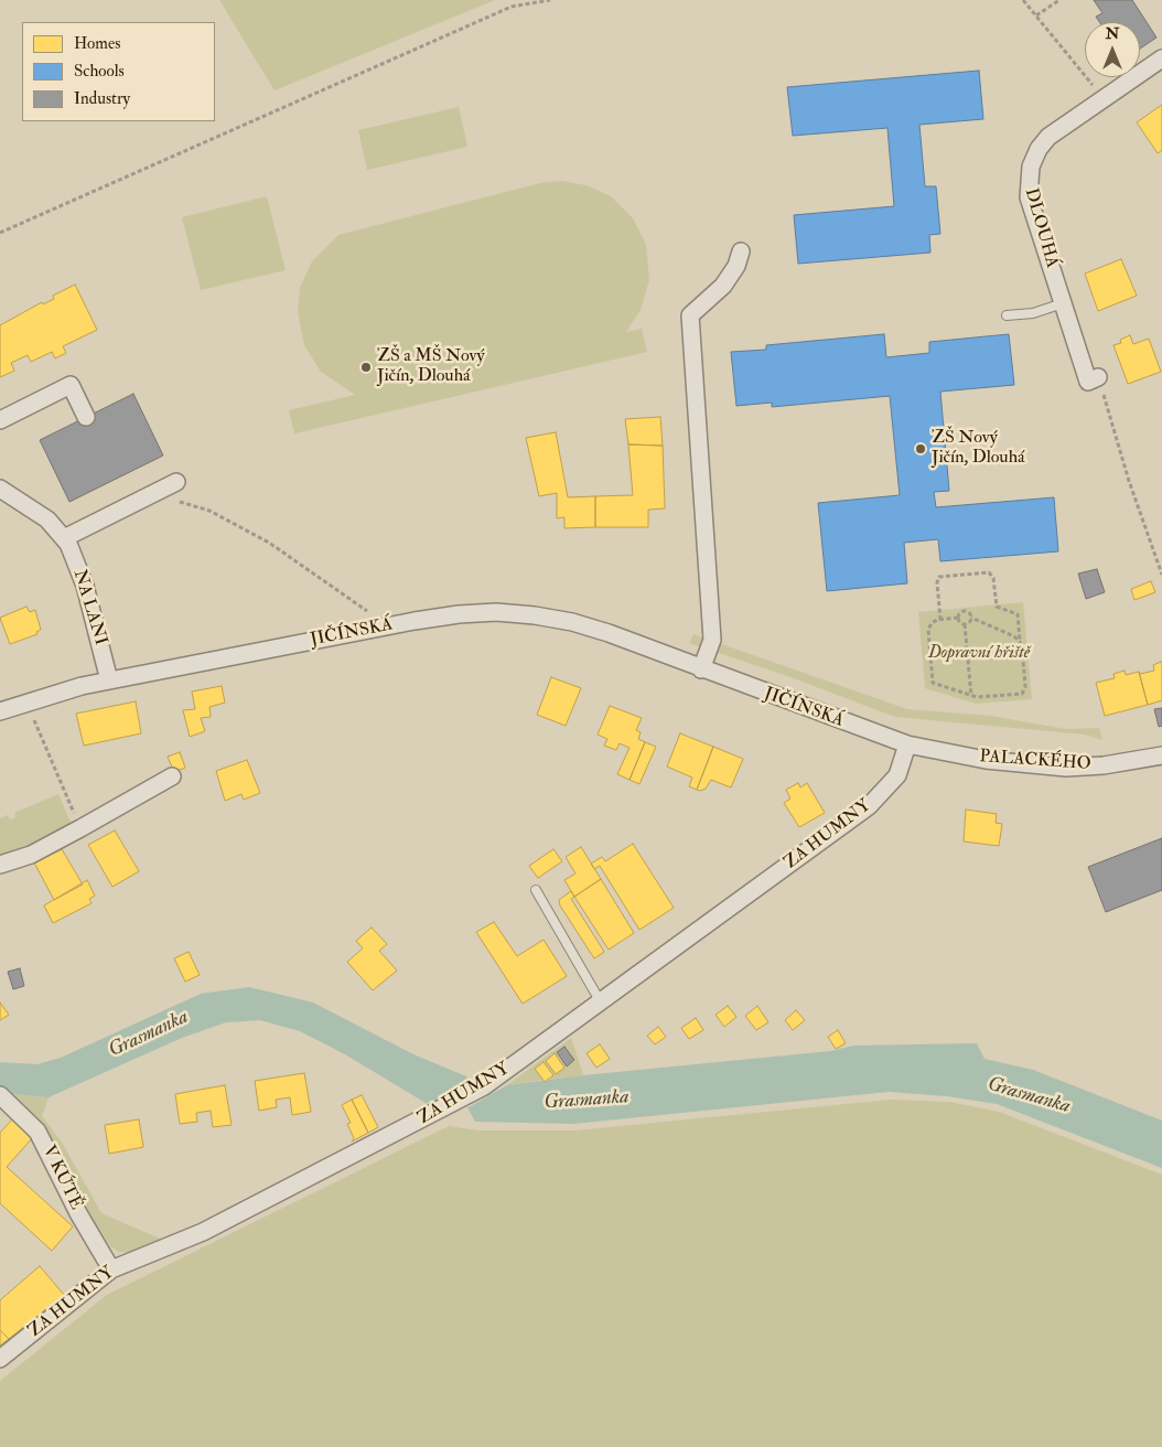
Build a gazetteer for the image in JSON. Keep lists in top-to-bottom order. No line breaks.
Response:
{"streets":{"street":["DLOUHÁ","NA LANI","JIČÍNSKÁ","PALACKÉHO","ZA HUMNY","V KÚTĚ"]},"crossings":[["NA LANI","JIČÍNSKÁ"],["JIČÍNSKÁ","PALACKÉHO"],["JIČÍNSKÁ","ZA HUMNY"],["PALACKÉHO","ZA HUMNY"],["ZA HUMNY","V KÚTĚ"]],"water":["Grasmanka"],"parks":["Dopravní hřiště"],"places":["ZŠ a MŠ Nový Jičín, Dlouhá","ZŠ Nový Jičín, Dlouhá"],"legend":["Homes","Schools","Industry"],"north":"top"}
